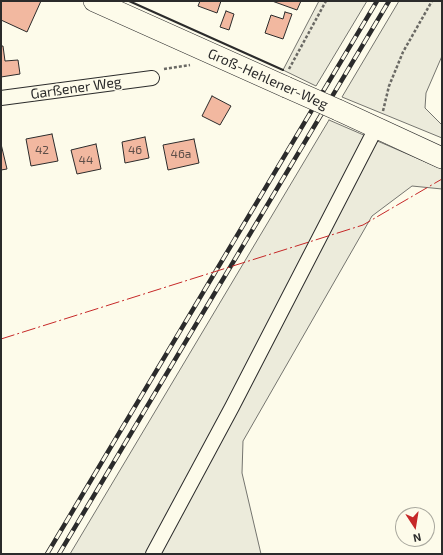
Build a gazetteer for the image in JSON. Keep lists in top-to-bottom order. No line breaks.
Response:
{"streets":{"street":["Groß-Hehlener-Weg","Garßener Weg"]},"house_numbers":["42","46","46a","44"],"north":"bottom"}
